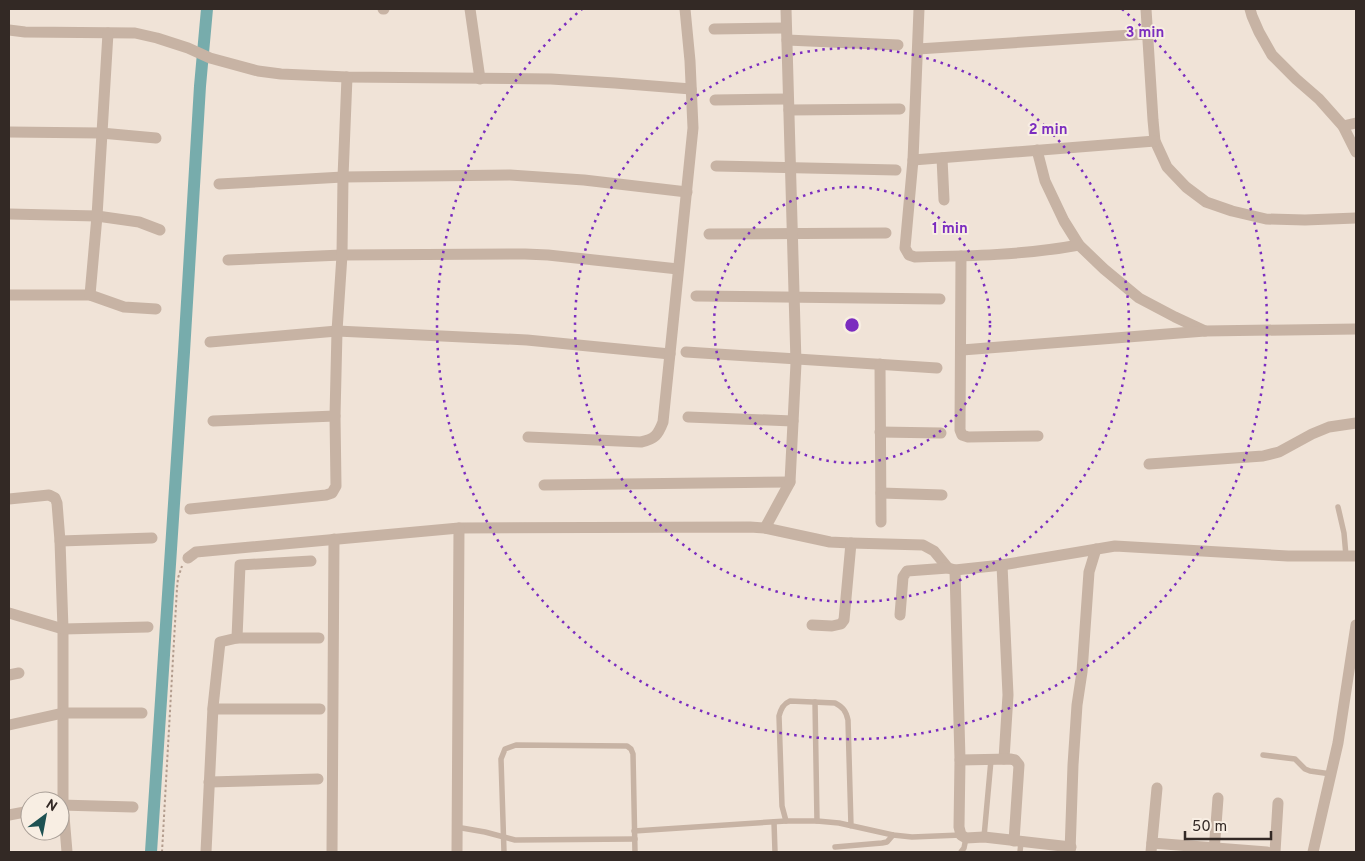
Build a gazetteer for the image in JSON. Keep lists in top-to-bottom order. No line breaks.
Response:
{"scale_bar":"50 m","north":"top right","rings":["3 min","2 min","1 min"]}
